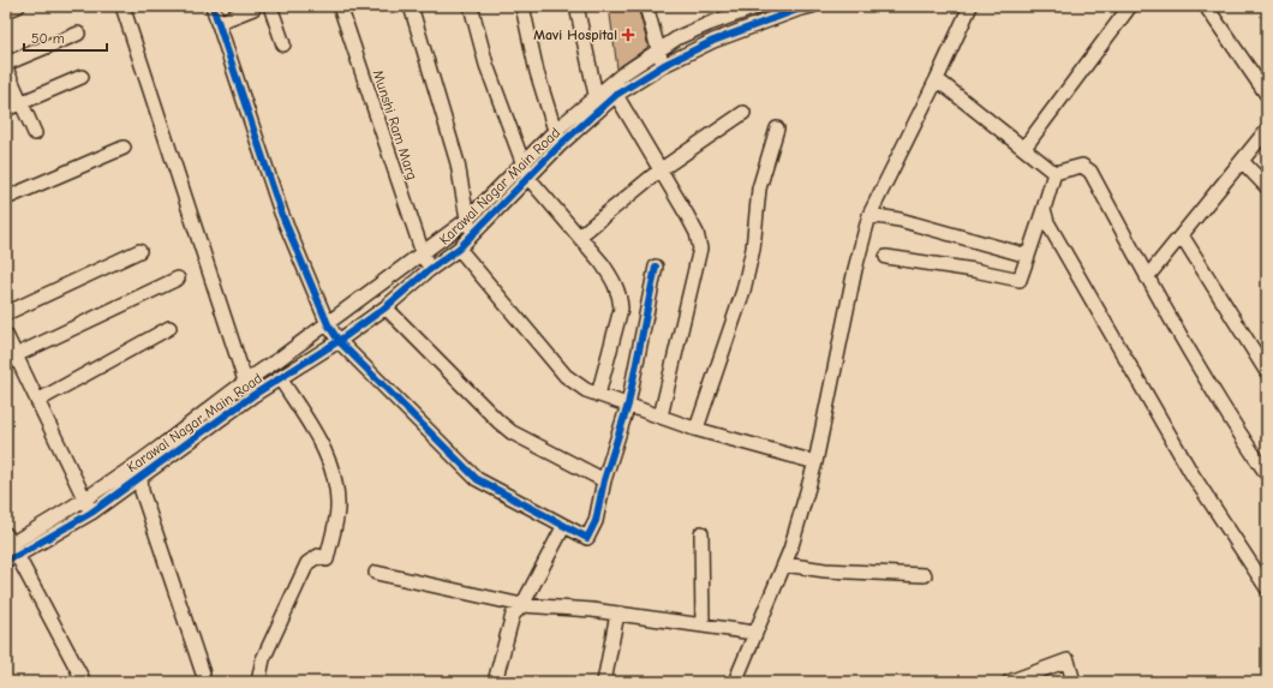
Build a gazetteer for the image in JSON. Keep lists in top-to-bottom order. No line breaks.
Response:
{"streets":{"street":["Munshi Ram Marg","Karawal Nagar Main Road"]},"crossings":[["Munshi Ram Marg","Karawal Nagar Main Road"]],"places":{"health":["Mavi Hospital"]},"scale_bar":"50 m"}
